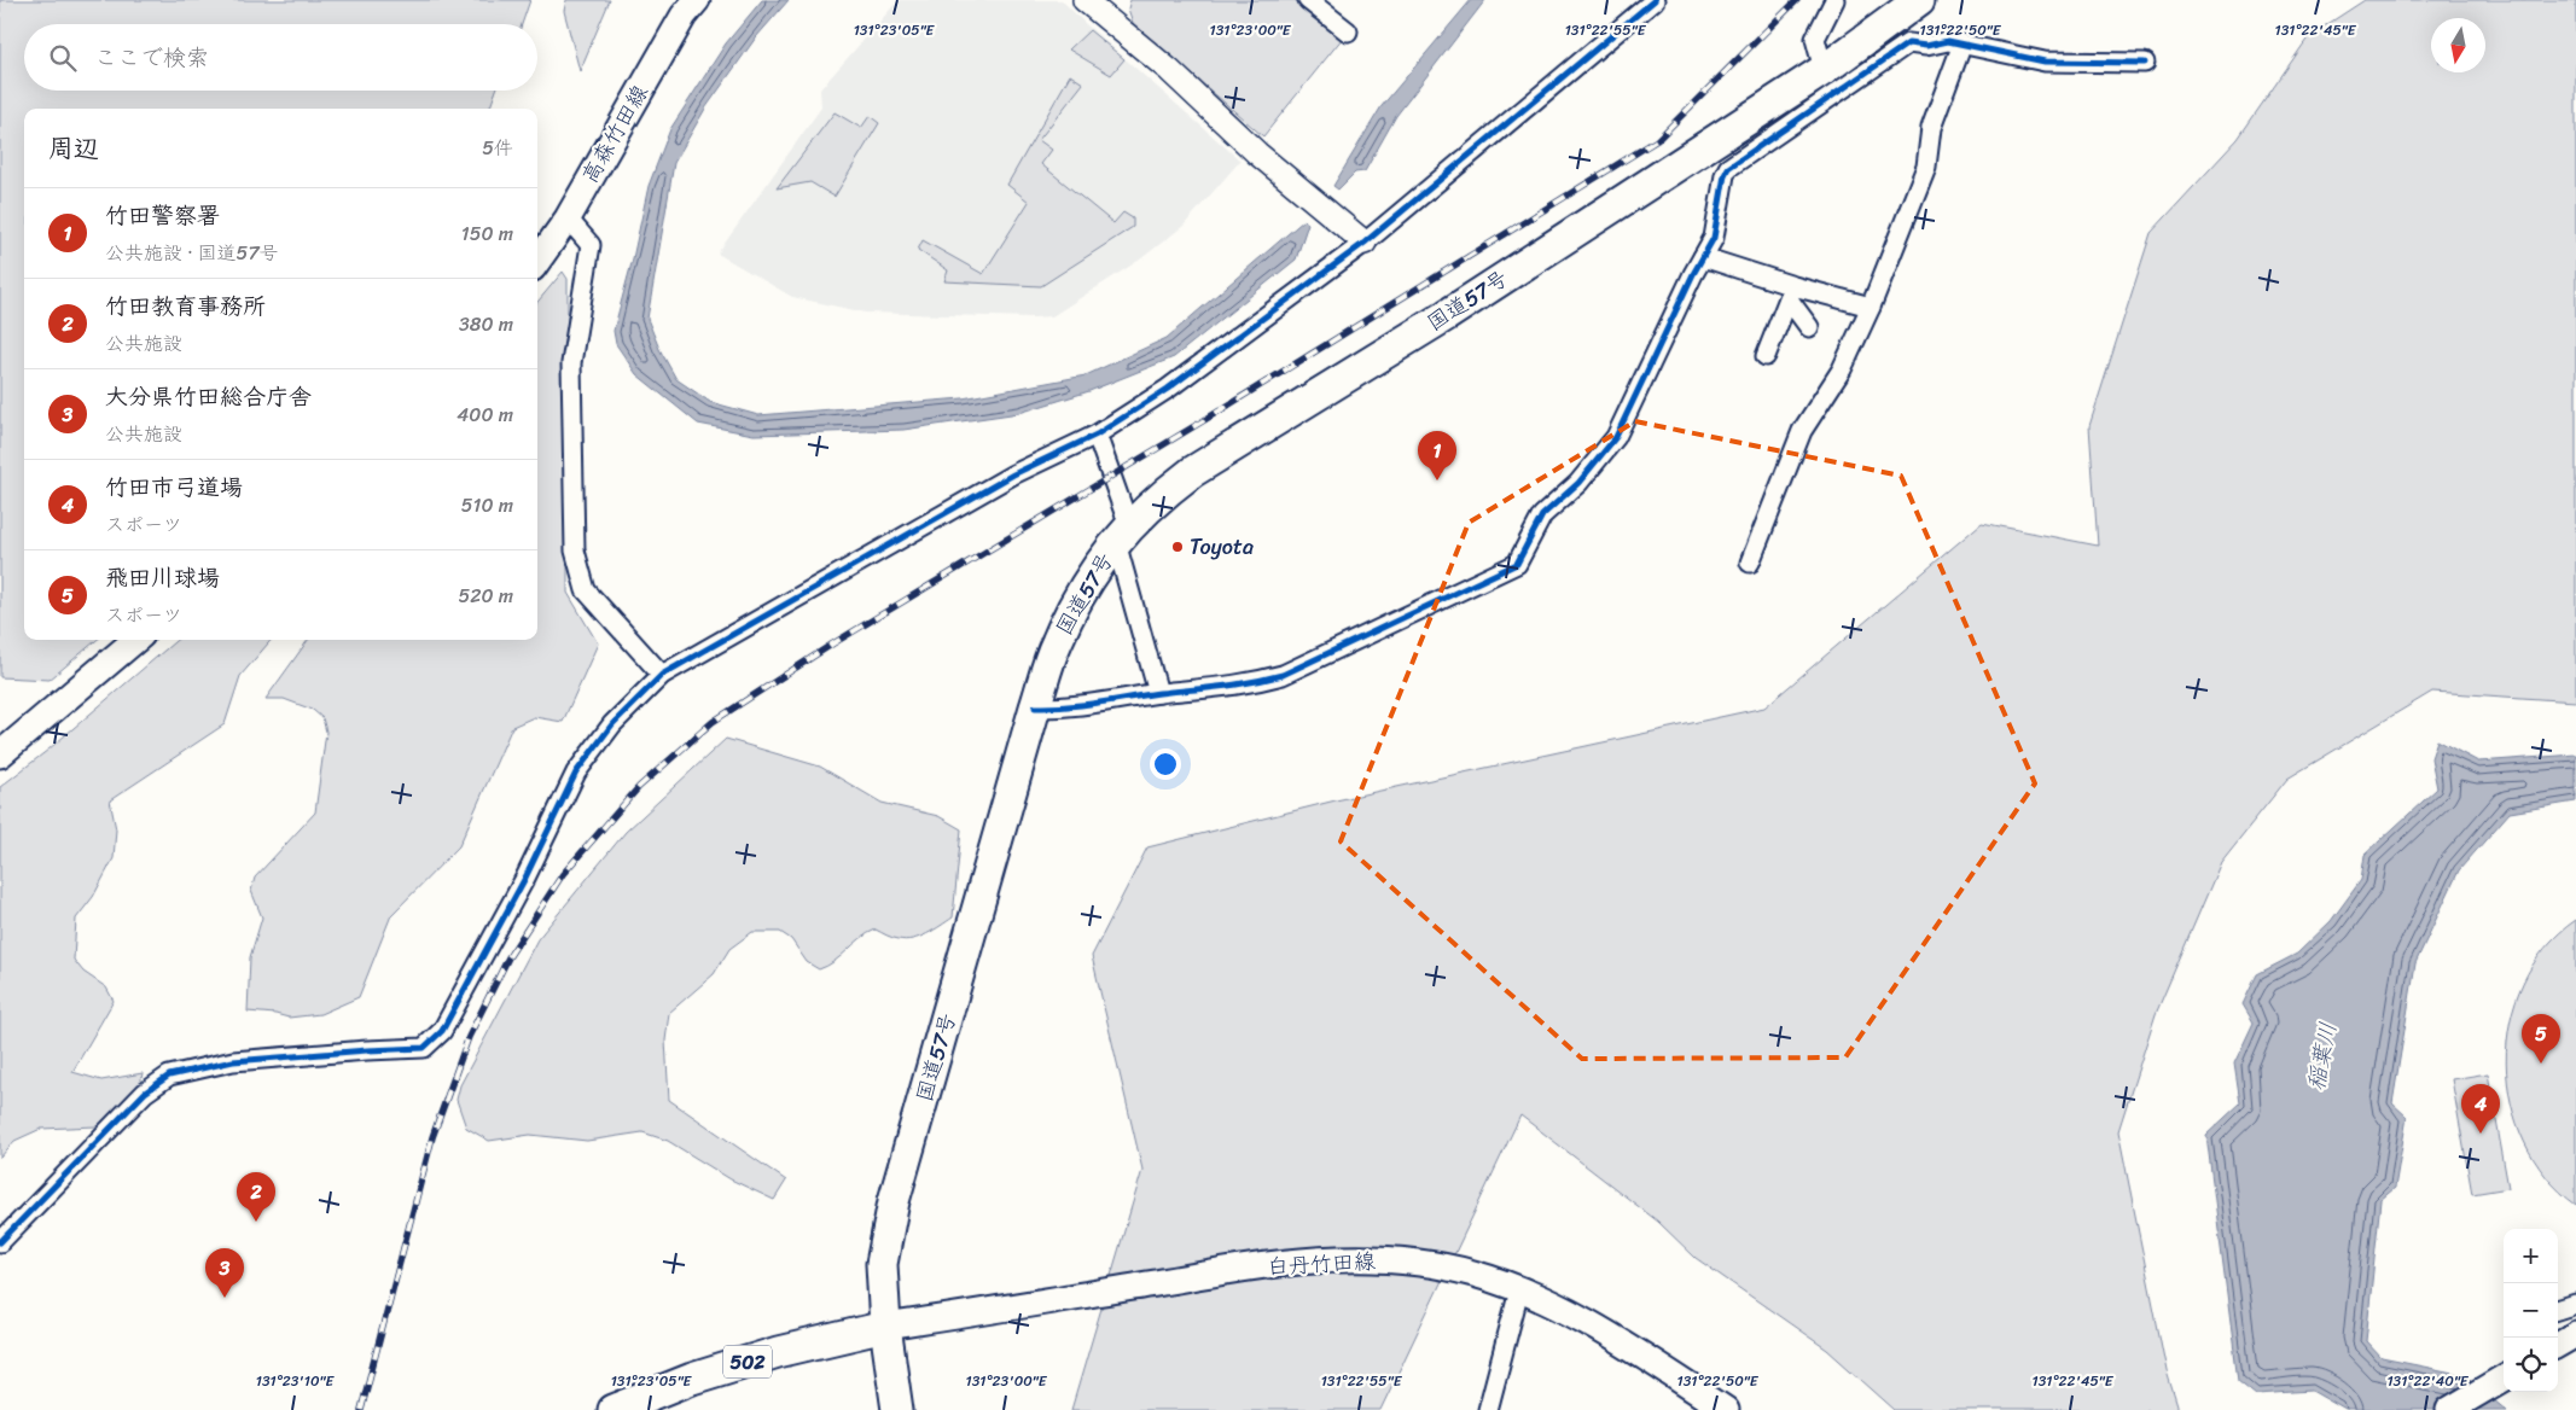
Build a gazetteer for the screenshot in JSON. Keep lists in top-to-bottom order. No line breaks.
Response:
{"streets":{"highway":["国道57号","502"],"main road":["高森竹田線","白丹竹田線"]},"crossings":[["国道57号","白丹竹田線"],["国道57号","502"],["白丹竹田線","502"]],"water":["稲葉川"],"places":["Toyota"],"north":"bottom","page":{"search":"ここで検索","heading":["周辺","5件"],"list":[{"mark":"1","name":"竹田警察署","note":"公共施設 · 国道57号","value":"150 m"},{"mark":"2","name":"竹田教育事務所","note":"公共施設","value":"380 m"},{"mark":"3","name":"大分県竹田総合庁舎","note":"公共施設","value":"400 m"},{"mark":"4","name":"竹田市弓道場","note":"スポーツ","value":"510 m"},{"mark":"5","name":"飛田川球場","note":"スポーツ","value":"520 m"}],"pins":["1","5","4","2","3"],"map_buttons":["+","−"]},"coordinates":["131°23'05\"E","131°23'00\"E","131°22'55\"E","131°22'50\"E","131°22'45\"E","131°23'10\"E","131°22'40\"E"]}
